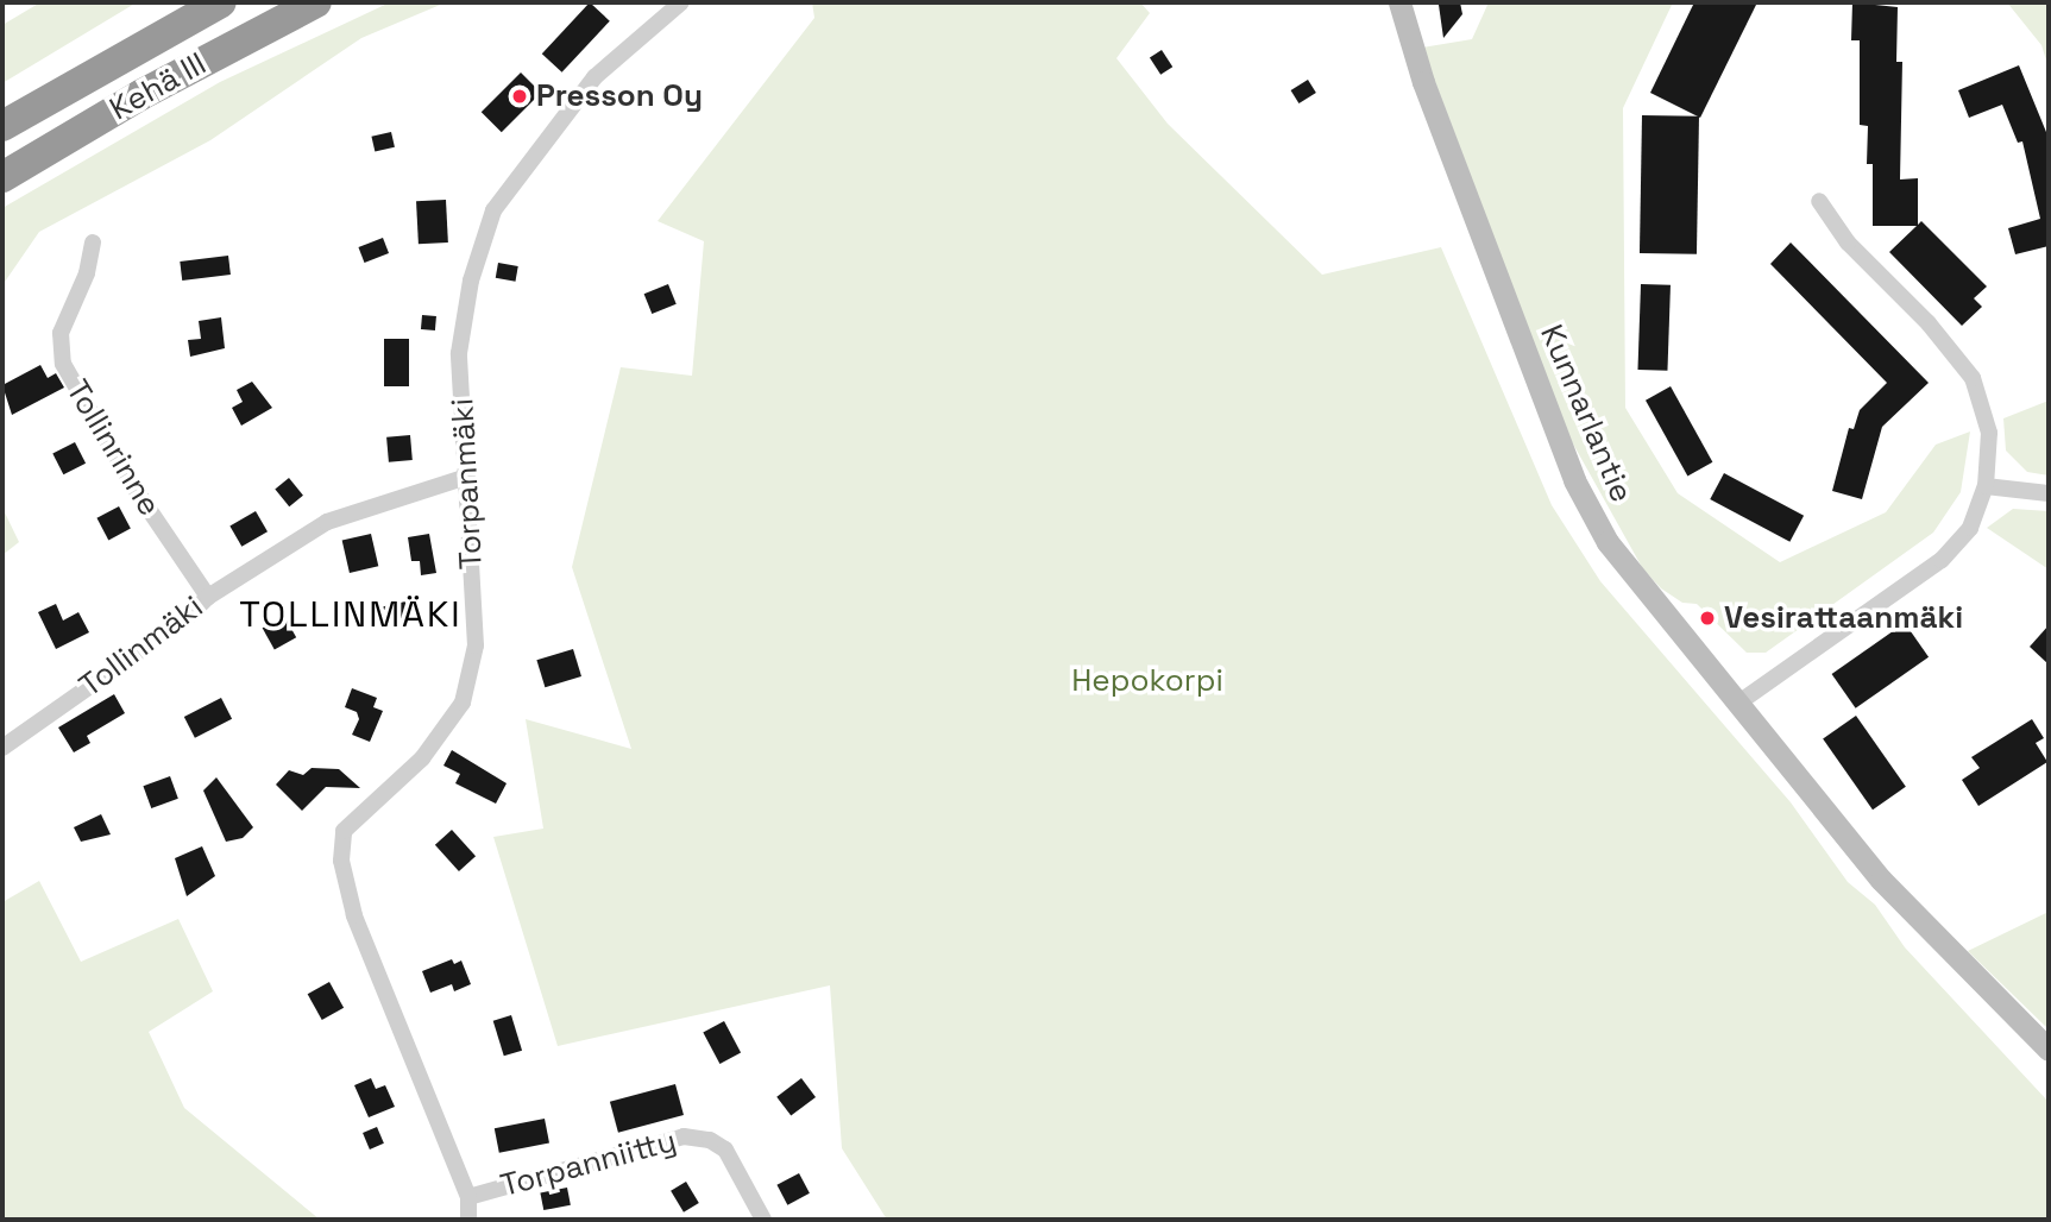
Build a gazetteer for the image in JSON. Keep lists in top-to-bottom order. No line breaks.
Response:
{"streets":{"highway":["Kehä III"],"main road":["Kunnarlantie"],"street":["Tollinrinne","Torpanmäki","Tollinmäki","Torpanniitty"]},"crossings":[["Tollinrinne","Tollinmäki"],["Torpanmäki","Tollinmäki"],["Torpanmäki","Torpanniitty"]],"districts":["TOLLINMÄKI"],"parks":["Hepokorpi"],"places":["Presson Oy","Vesirattaanmäki"]}
